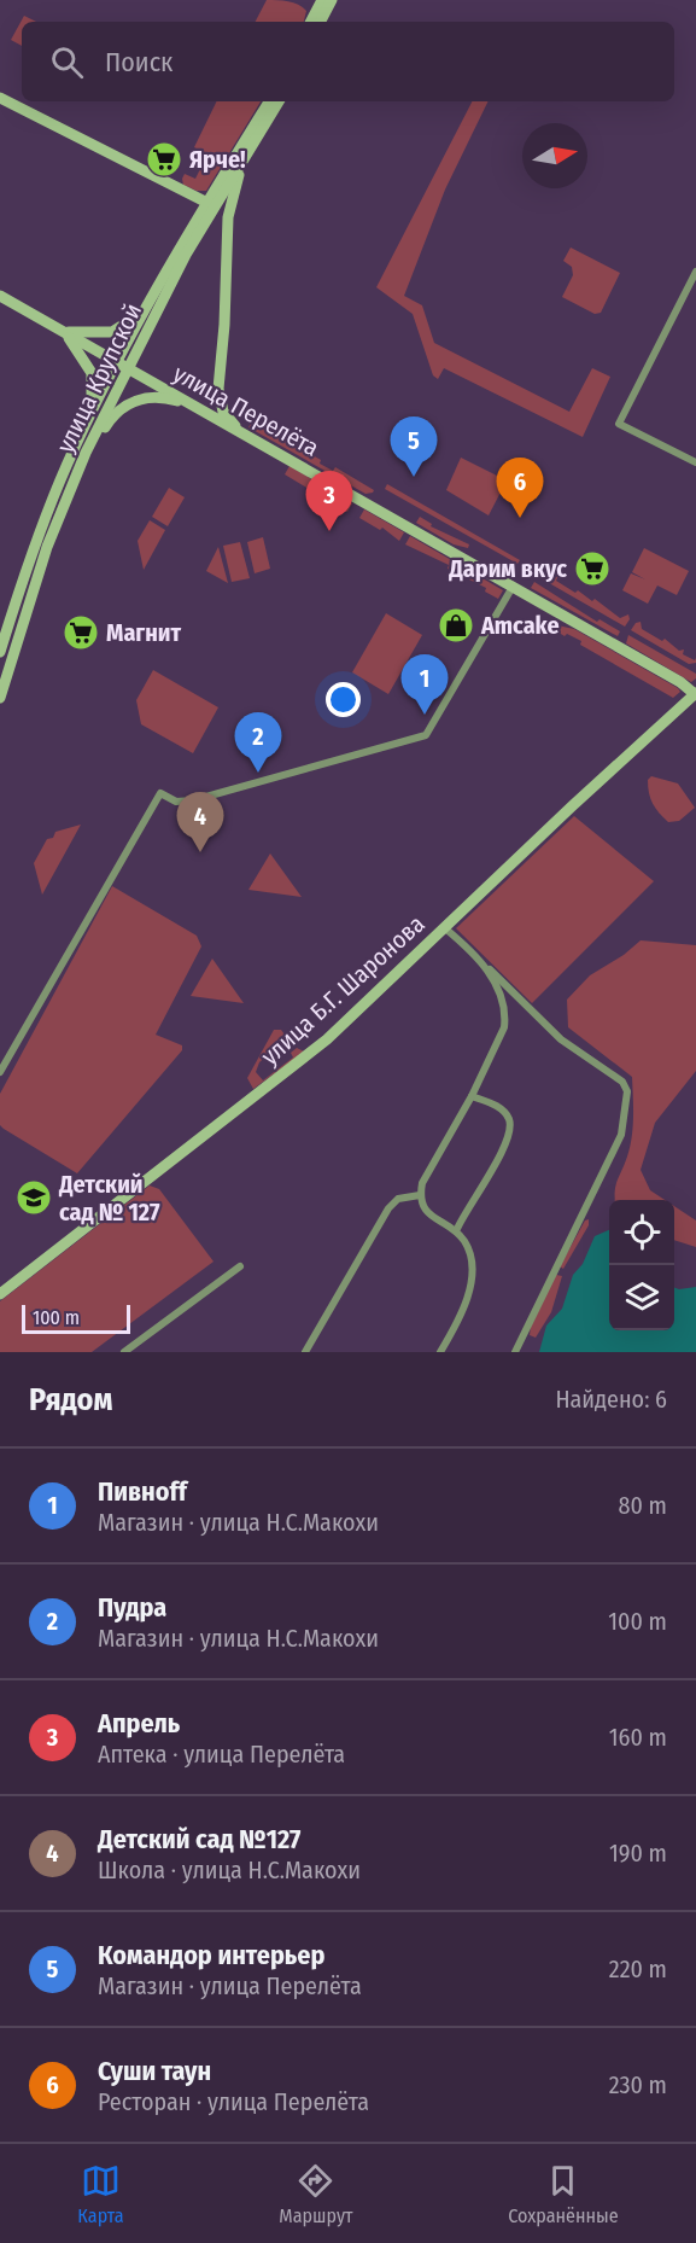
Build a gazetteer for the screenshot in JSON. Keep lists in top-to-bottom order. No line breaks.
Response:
{"streets":{"main road":["улица Крупской","улица Перелёта","улица Б.Г. Шаронова"]},"crossings":[["улица Крупской","улица Перелёта"],["улица Перелёта","улица Б.Г. Шаронова"]],"places":{"supermarket":["Ярче!","Дарим вкус","Магнит"],"shop":["Amcake"],"school or university":["Детский сад № 127"]},"scale_bar":"100 m","north":"right","page":{"search":"Поиск","pins":["5","6","3","1","2","4"],"scale":"100 m","heading":["Рядом","Найдено: 6"],"list":[{"mark":"1","name":"Пивнoff","note":"Магазин · улица Н.С.Макохи","value":"80 m"},{"mark":"2","name":"Пудра","note":"Магазин · улица Н.С.Макохи","value":"100 m"},{"mark":"3","name":"Апрель","note":"Аптека · улица Перелёта","value":"160 m"},{"mark":"4","name":"Детский сад №127","note":"Школа · улица Н.С.Макохи","value":"190 m"},{"mark":"5","name":"Командор интерьер","note":"Магазин · улица Перелёта","value":"220 m"},{"mark":"6","name":"Суши таун","note":"Ресторан · улица Перелёта","value":"230 m"}],"nav":["Карта","Маршрут","Сохранённые"]}}
